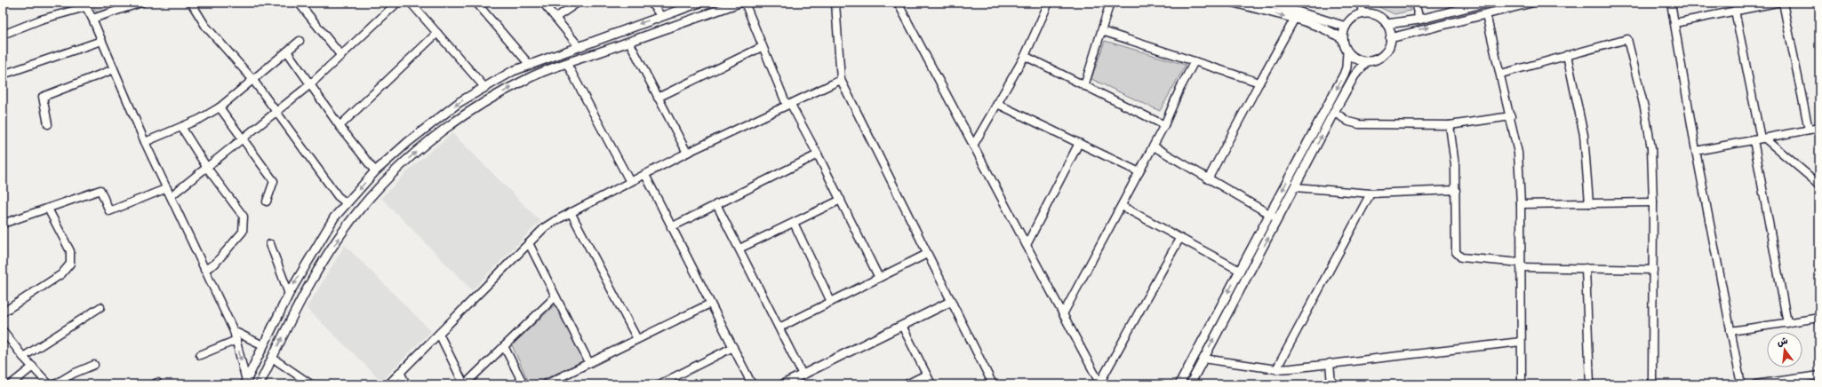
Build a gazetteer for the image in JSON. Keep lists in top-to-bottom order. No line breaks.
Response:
{"north":"top"}
